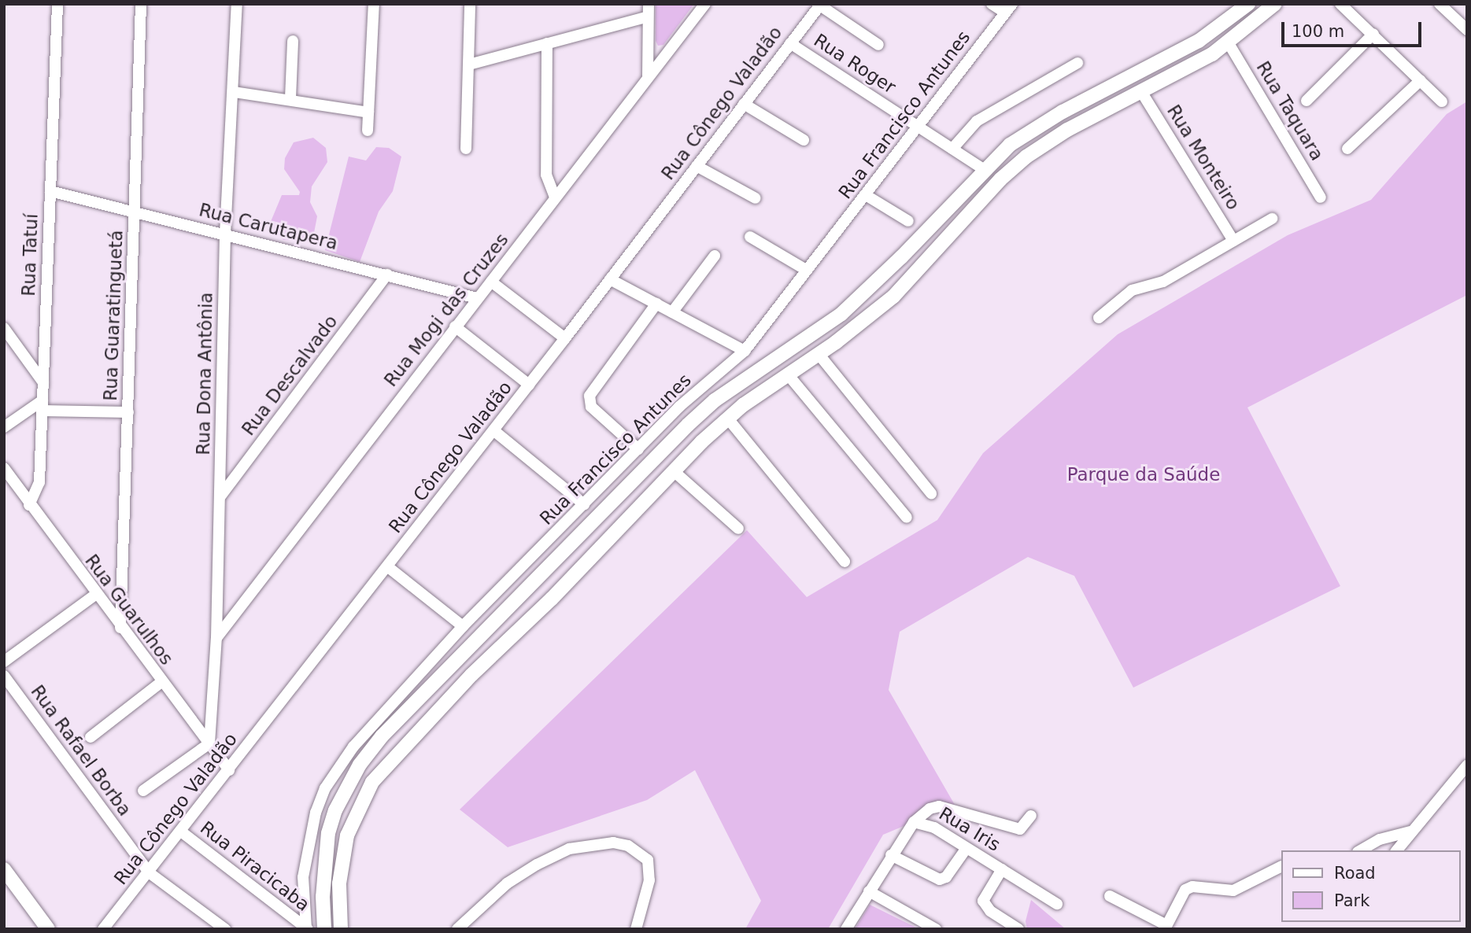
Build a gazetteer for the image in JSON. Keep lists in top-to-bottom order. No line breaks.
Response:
{"streets":{"street":["Rua Roger","Rua Cônego Valadão","Rua Taquara","Rua Francisco Antunes","Rua Monteiro","Rua Carutapera","Rua Tatuí","Rua Mogi das Cruzes","Rua Guaratinguetá","Rua Dona Antônia","Rua Descalvado","Rua Guarulhos","Rua Rafael Borba","Rua Iris","Rua Piracicaba"]},"crossings":[["Rua Roger","Rua Cônego Valadão"],["Rua Roger","Rua Francisco Antunes"],["Rua Cônego Valadão","Rua Guarulhos"],["Rua Cônego Valadão","Rua Rafael Borba"],["Rua Cônego Valadão","Rua Piracicaba"],["Rua Francisco Antunes","Rua Piracicaba"],["Rua Carutapera","Rua Tatuí"],["Rua Carutapera","Rua Mogi das Cruzes"],["Rua Carutapera","Rua Guaratinguetá"],["Rua Carutapera","Rua Dona Antônia"],["Rua Carutapera","Rua Descalvado"],["Rua Tatuí","Rua Guarulhos"],["Rua Mogi das Cruzes","Rua Dona Antônia"],["Rua Guaratinguetá","Rua Guarulhos"],["Rua Dona Antônia","Rua Descalvado"],["Rua Dona Antônia","Rua Guarulhos"]],"parks":["Parque da Saúde"],"legend":["Road","Park"],"scale_bar":"100 m"}
